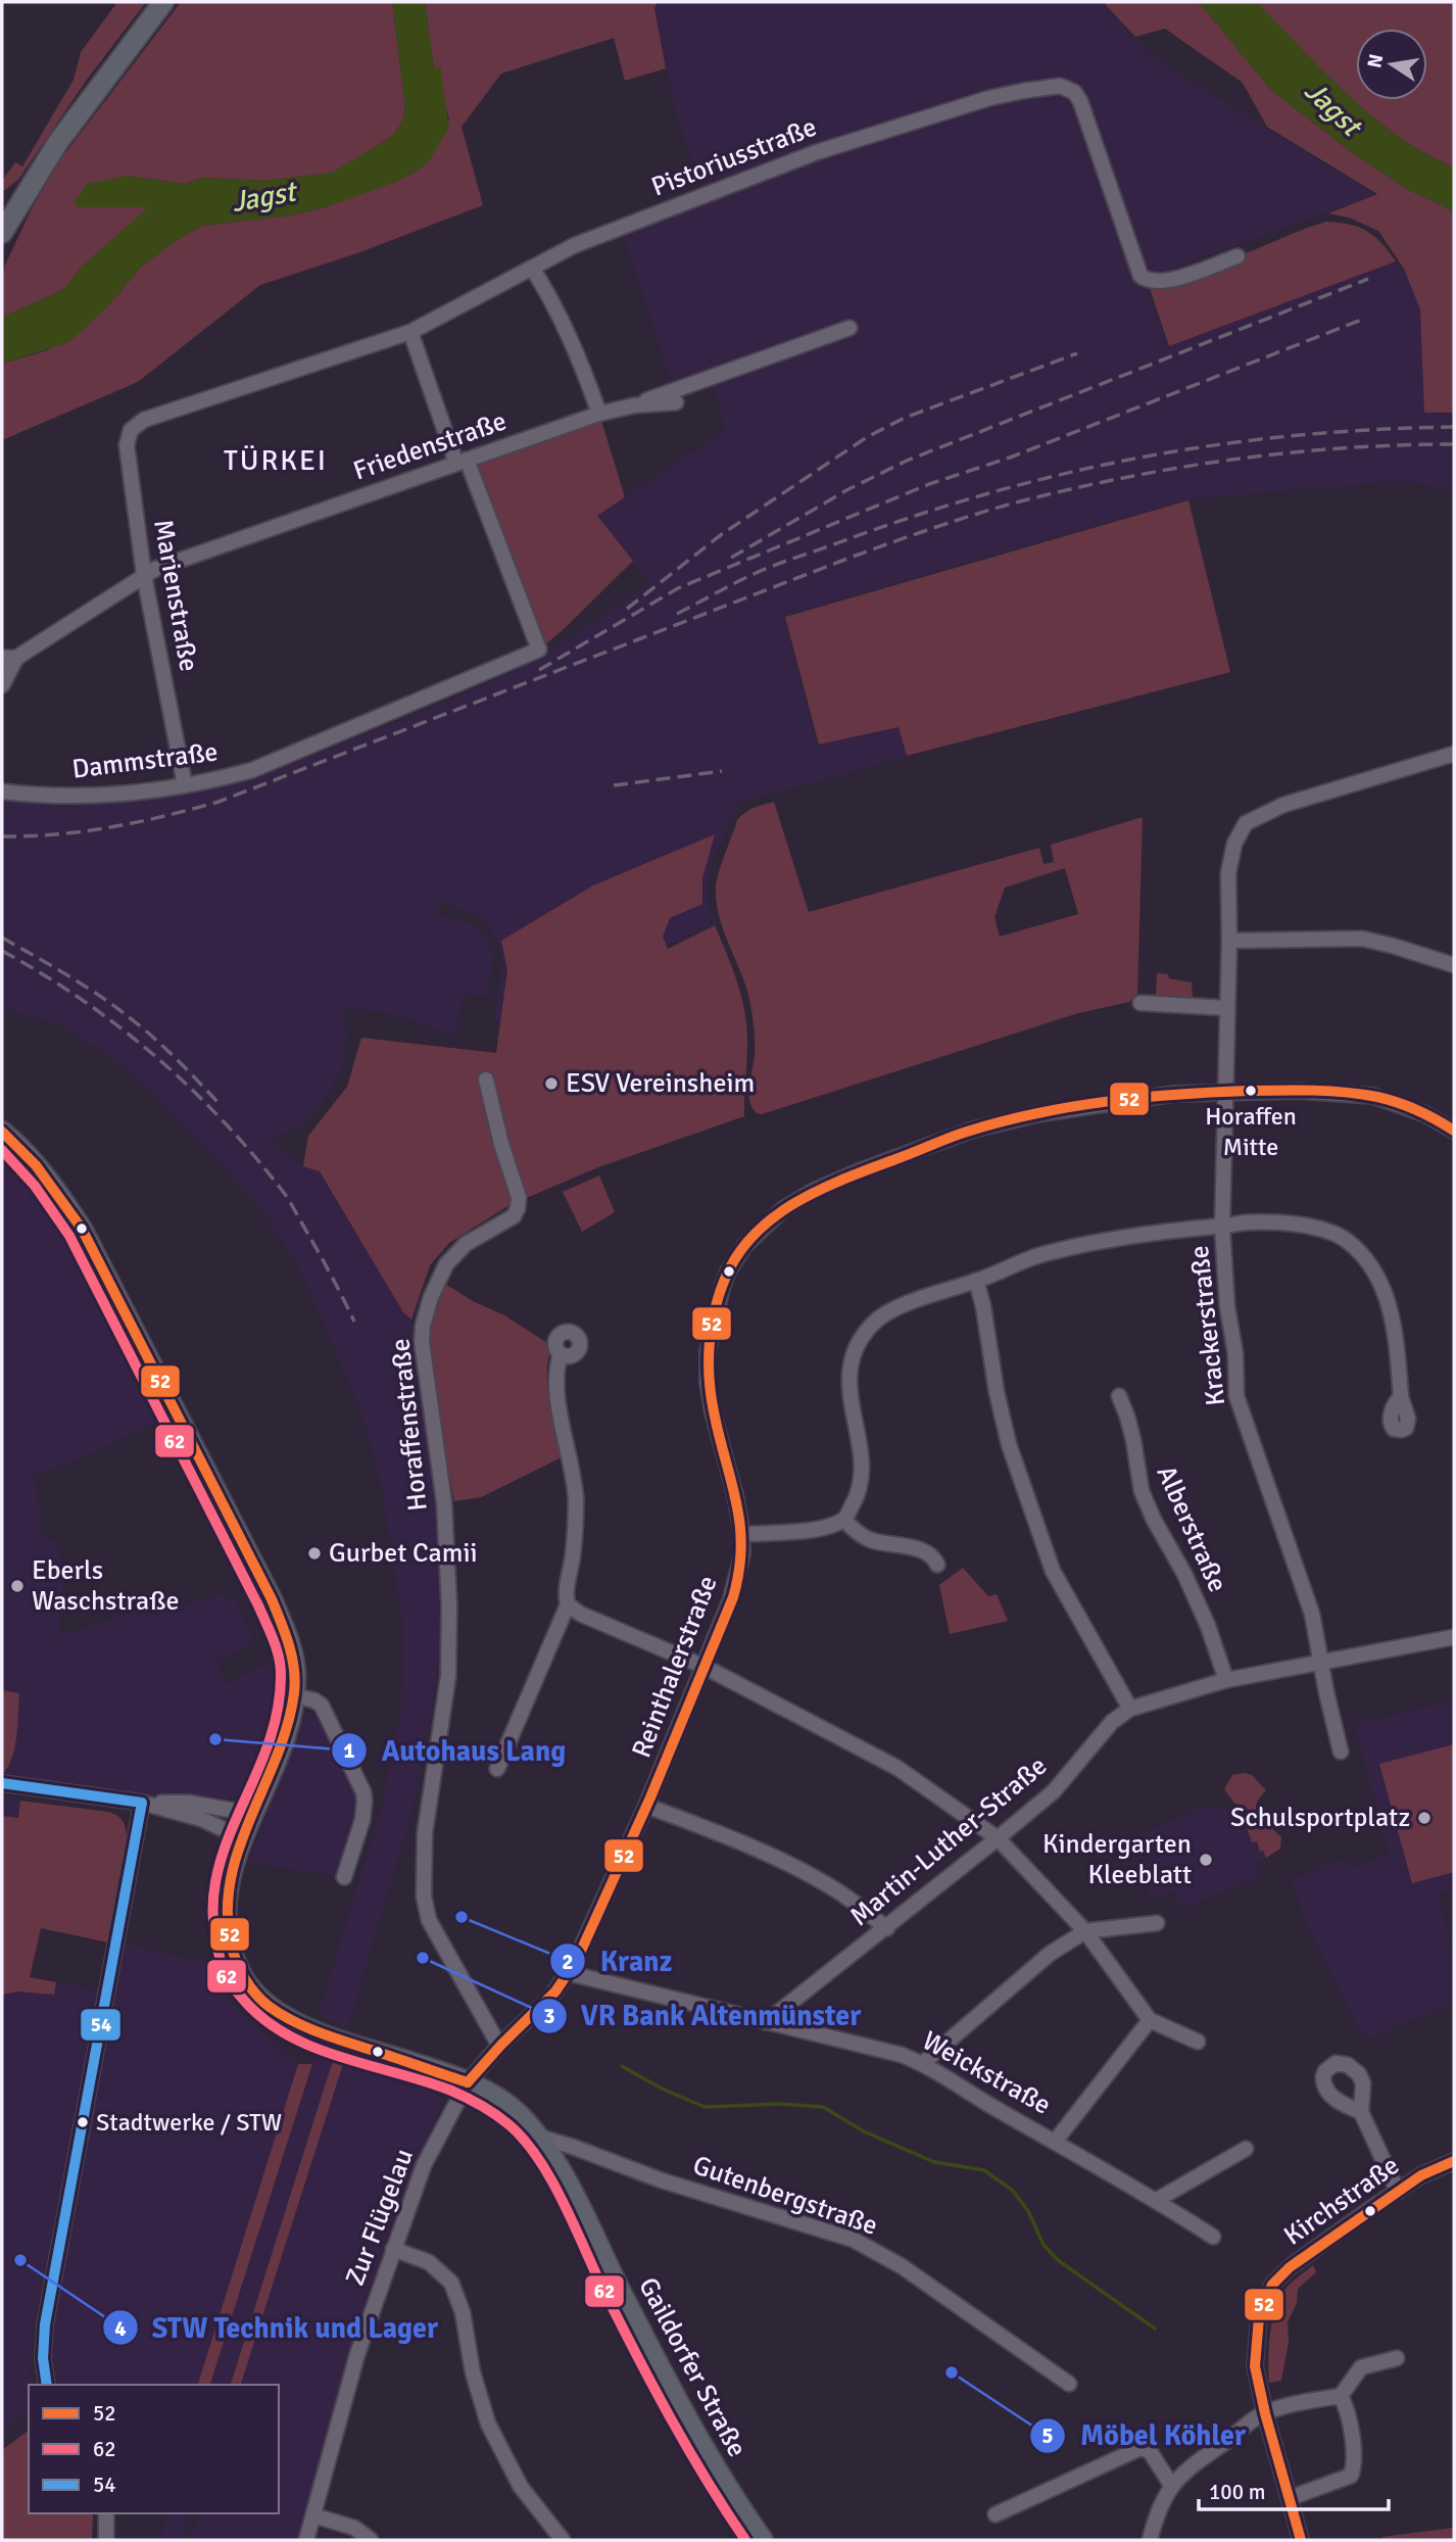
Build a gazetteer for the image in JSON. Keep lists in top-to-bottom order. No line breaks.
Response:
{"streets":{"main road":["Gaildorfer Straße"],"street":["Pistoriusstraße","Friedenstraße","Marienstraße","Dammstraße","Krackerstraße","Horaffenstraße","Alberstraße","Reinthalerstraße","Martin-Luther-Straße","Weickstraße","Gutenbergstraße","Kirchstraße","Zur Flügelau"]},"crossings":[["Pistoriusstraße","Marienstraße"],["Friedenstraße","Marienstraße"],["Friedenstraße","Dammstraße"],["Marienstraße","Dammstraße"],["Krackerstraße","Reinthalerstraße"],["Krackerstraße","Martin-Luther-Straße"],["Horaffenstraße","Reinthalerstraße"],["Alberstraße","Martin-Luther-Straße"],["Reinthalerstraße","Weickstraße"],["Reinthalerstraße","Zur Flügelau"],["Reinthalerstraße","Gaildorfer Straße"],["Martin-Luther-Straße","Weickstraße"],["Gutenbergstraße","Gaildorfer Straße"],["Zur Flügelau","Gaildorfer Straße"]],"districts":["TÜRKEI"],"water":["Jagst"],"places":["ESV Vereinsheim","Horaffen Mitte","Gurbet Camii","Eberls Waschstraße","Autohaus Lang","Schulsportplatz","Kindergarten Kleeblatt","Kranz","VR Bank Altenmünster","Stadtwerke / STW","STW Technik und Lager","Möbel Köhler"],"lines":["transit line 52","transit line 62","transit line 54"],"legend":["52","62","54"],"scale_bar":"100 m","north":"left"}
